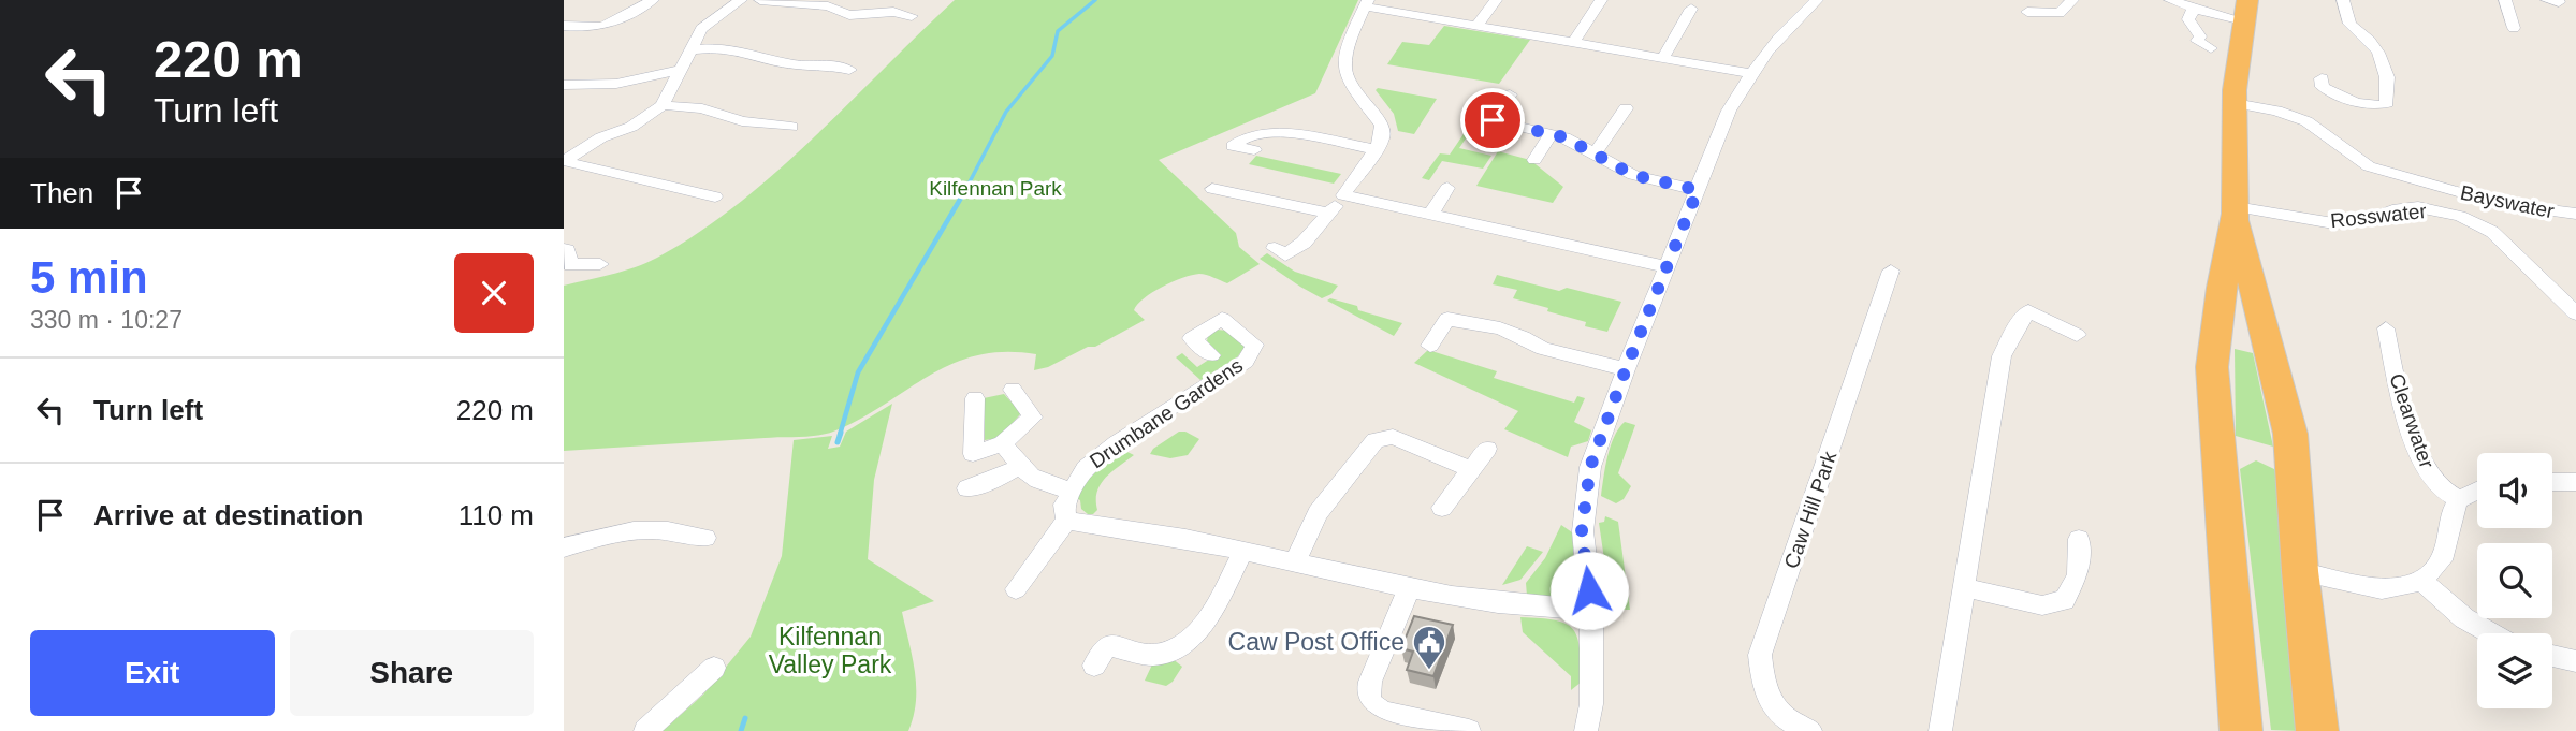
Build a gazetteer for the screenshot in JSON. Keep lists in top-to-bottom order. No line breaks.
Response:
{"streets":{"street":["Bayswater","Rosswater","Drumbane Gardens","Clearwater","Caw Hill Park"]},"parks":["Kilfennan Park","Kilfennan Valley Park"],"places":{"public building":["Caw Post Office"]},"page":{"turn":["220 m","Turn left"],"then":"Then","heading":["5 min","330 m · 10:27"],"list":[{"name":"Turn left","value":"220 m"},{"name":"Arrive at destination","value":"110 m"}],"buttons":["Exit","Share"]}}
